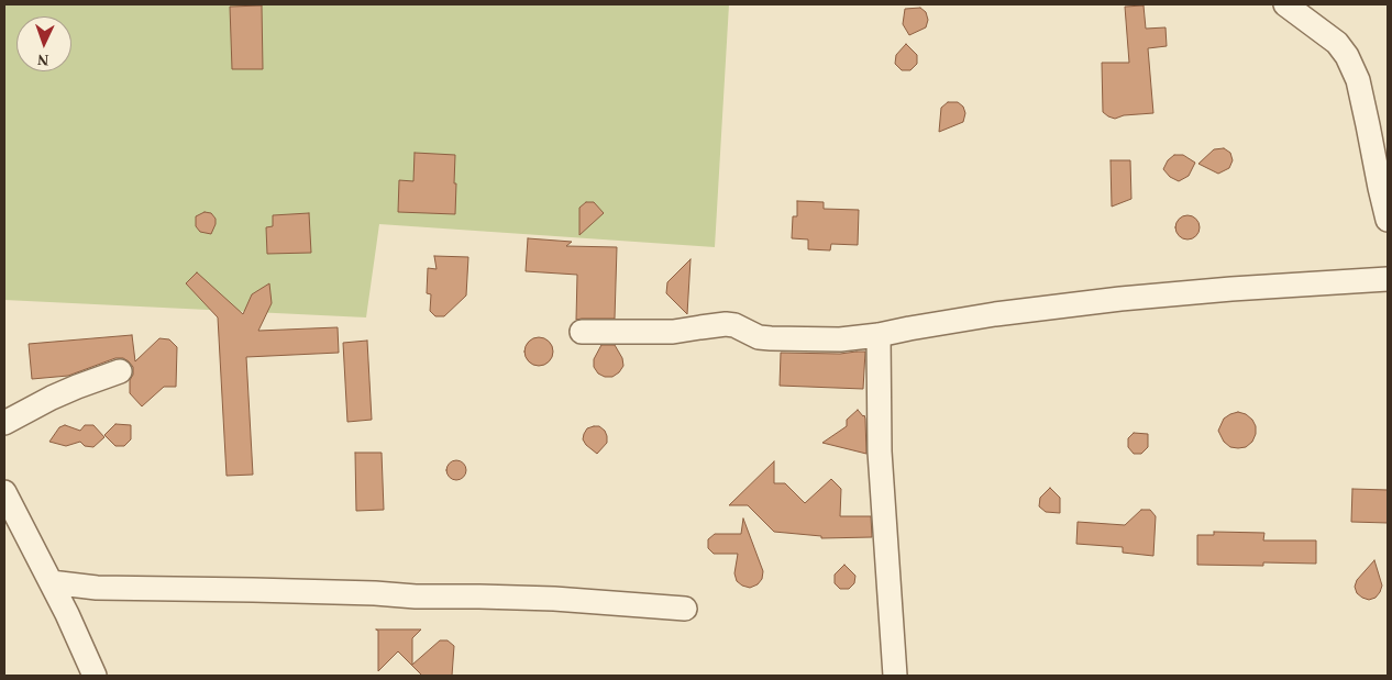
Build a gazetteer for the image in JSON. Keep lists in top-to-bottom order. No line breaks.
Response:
{"north":"bottom"}
